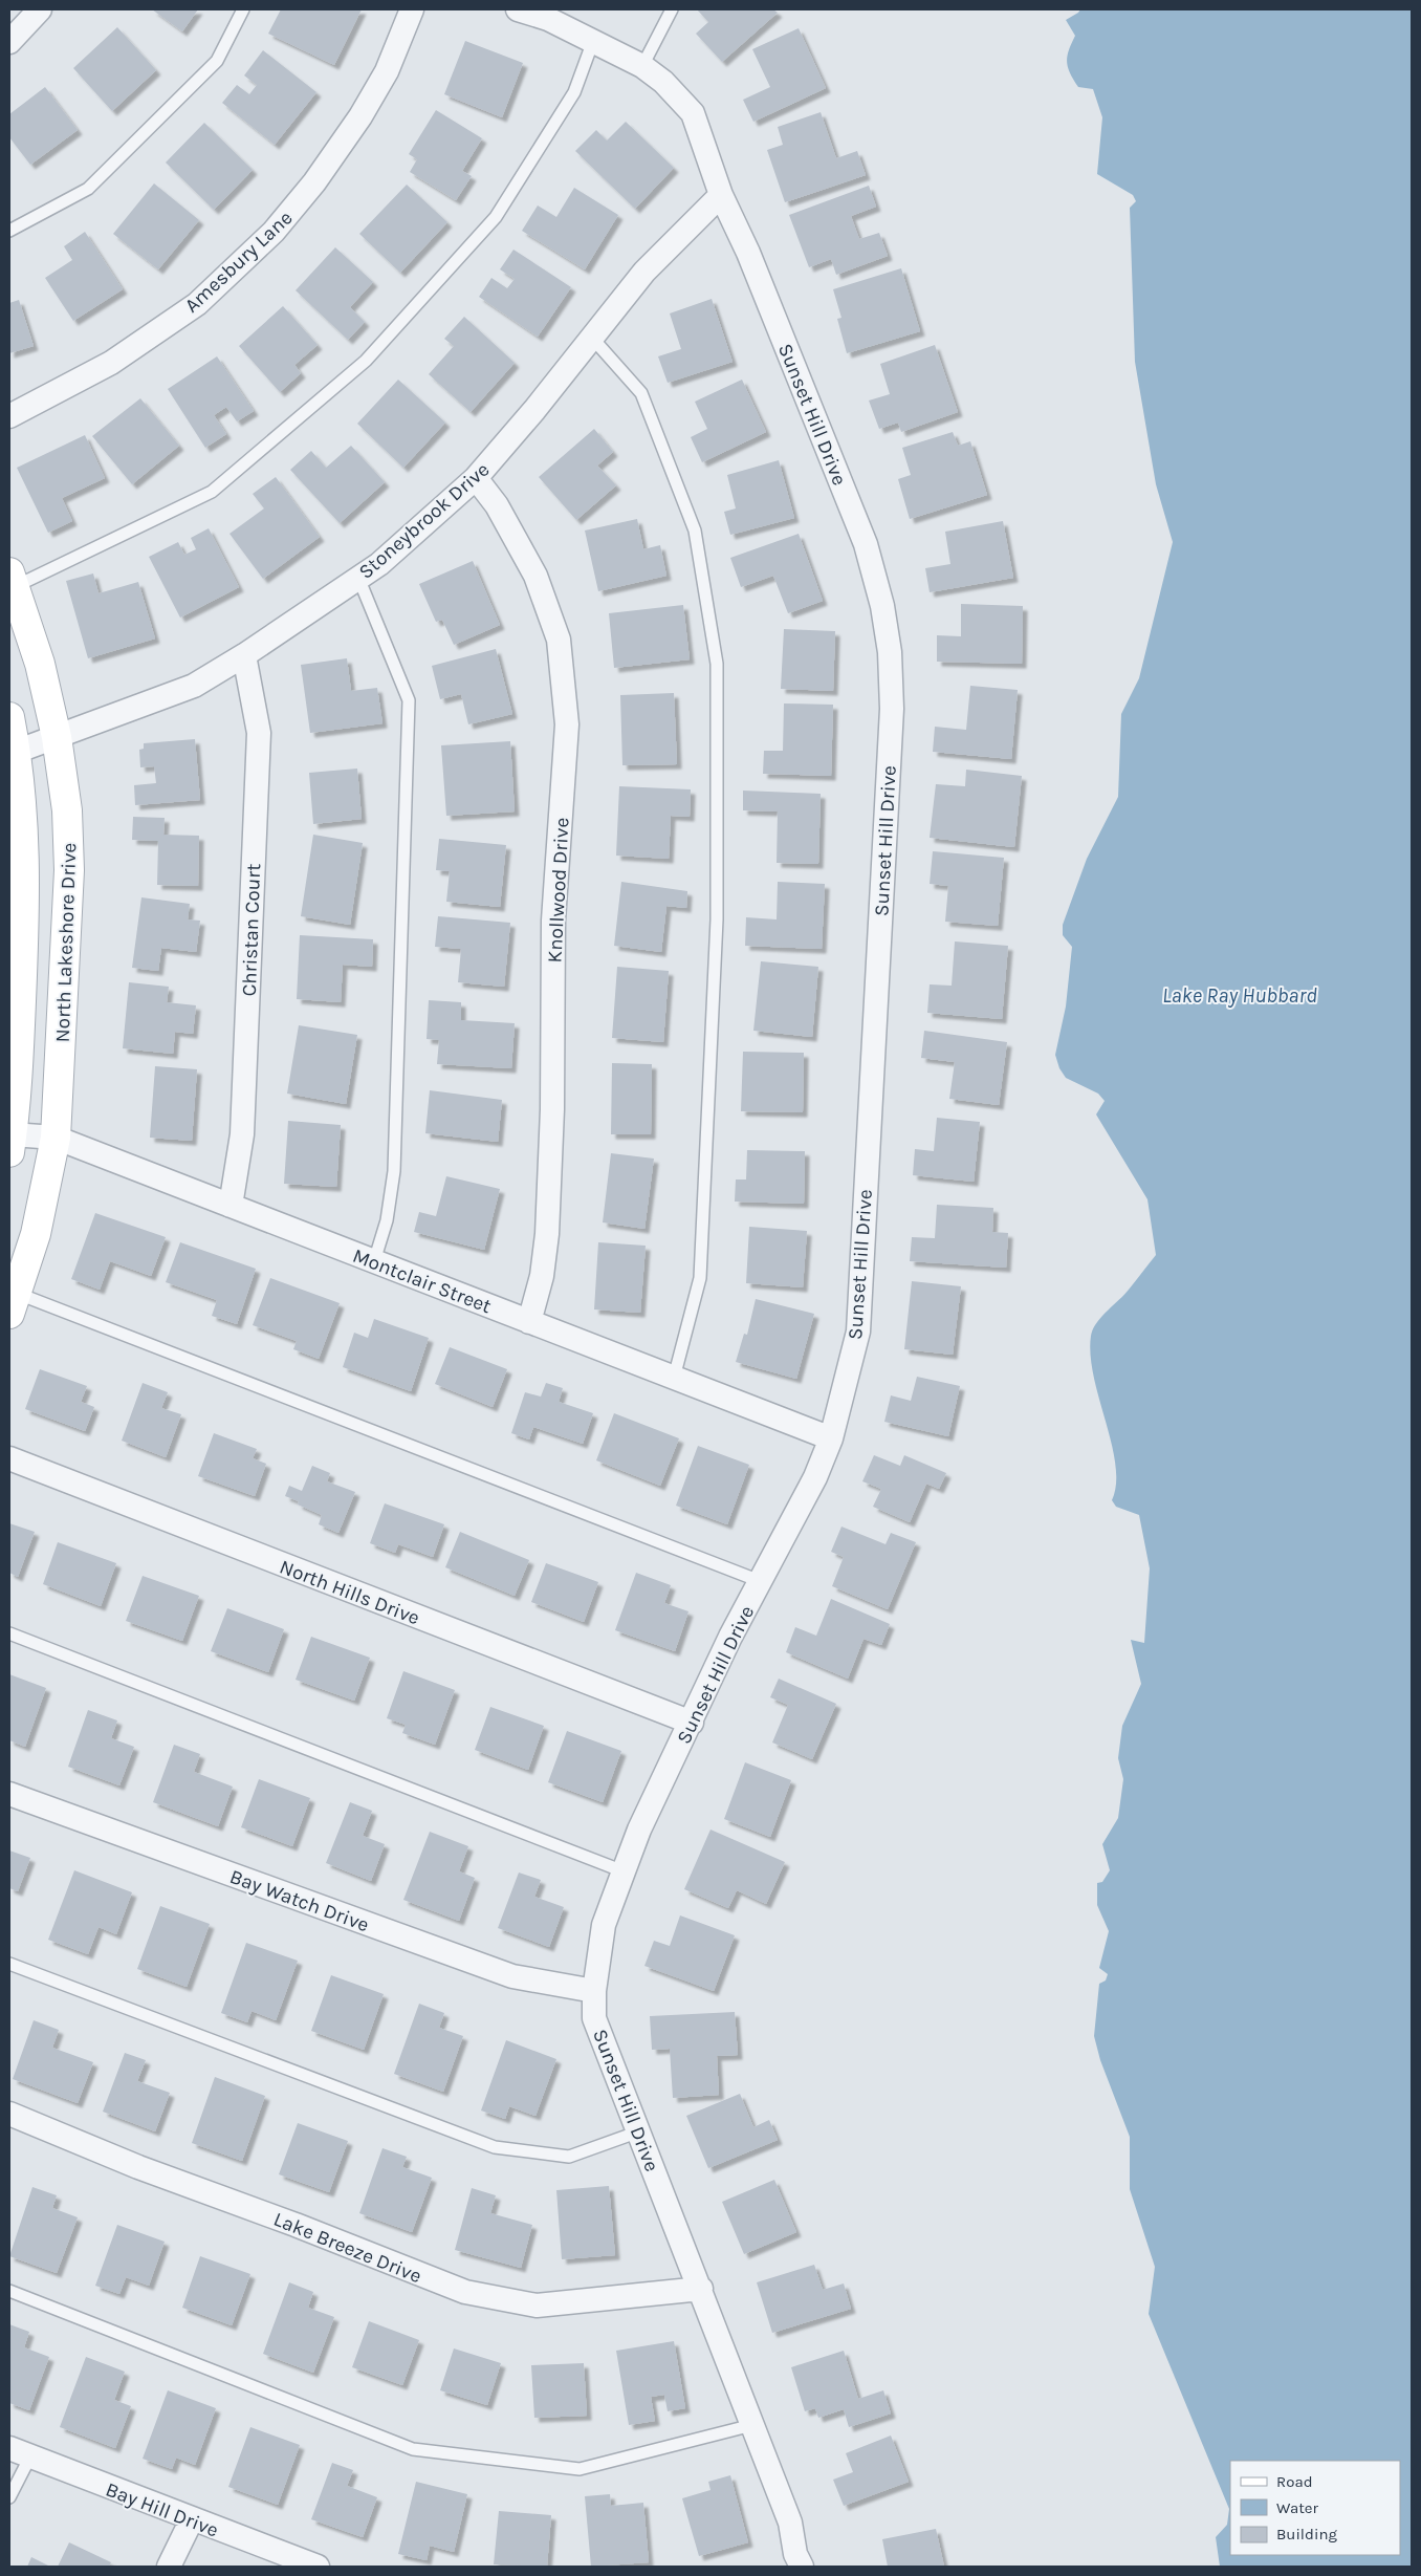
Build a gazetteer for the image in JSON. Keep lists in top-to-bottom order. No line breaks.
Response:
{"streets":{"main road":["North Lakeshore Drive"],"street":["Amesbury Lane","Sunset Hill Drive","Stoneybrook Drive","Knollwood Drive","Christan Court","Montclair Street","North Hills Drive","Bay Watch Drive","Lake Breeze Drive","Bay Hill Drive"]},"crossings":[["Sunset Hill Drive","Stoneybrook Drive"],["Sunset Hill Drive","Montclair Street"],["Sunset Hill Drive","North Hills Drive"],["Sunset Hill Drive","Bay Watch Drive"],["Sunset Hill Drive","Lake Breeze Drive"],["Stoneybrook Drive","Knollwood Drive"],["Stoneybrook Drive","Christan Court"],["Stoneybrook Drive","North Lakeshore Drive"],["Knollwood Drive","Montclair Street"],["Christan Court","Montclair Street"],["North Lakeshore Drive","Montclair Street"]],"water":["Lake Ray Hubbard"],"legend":["Road","Water","Building"]}
